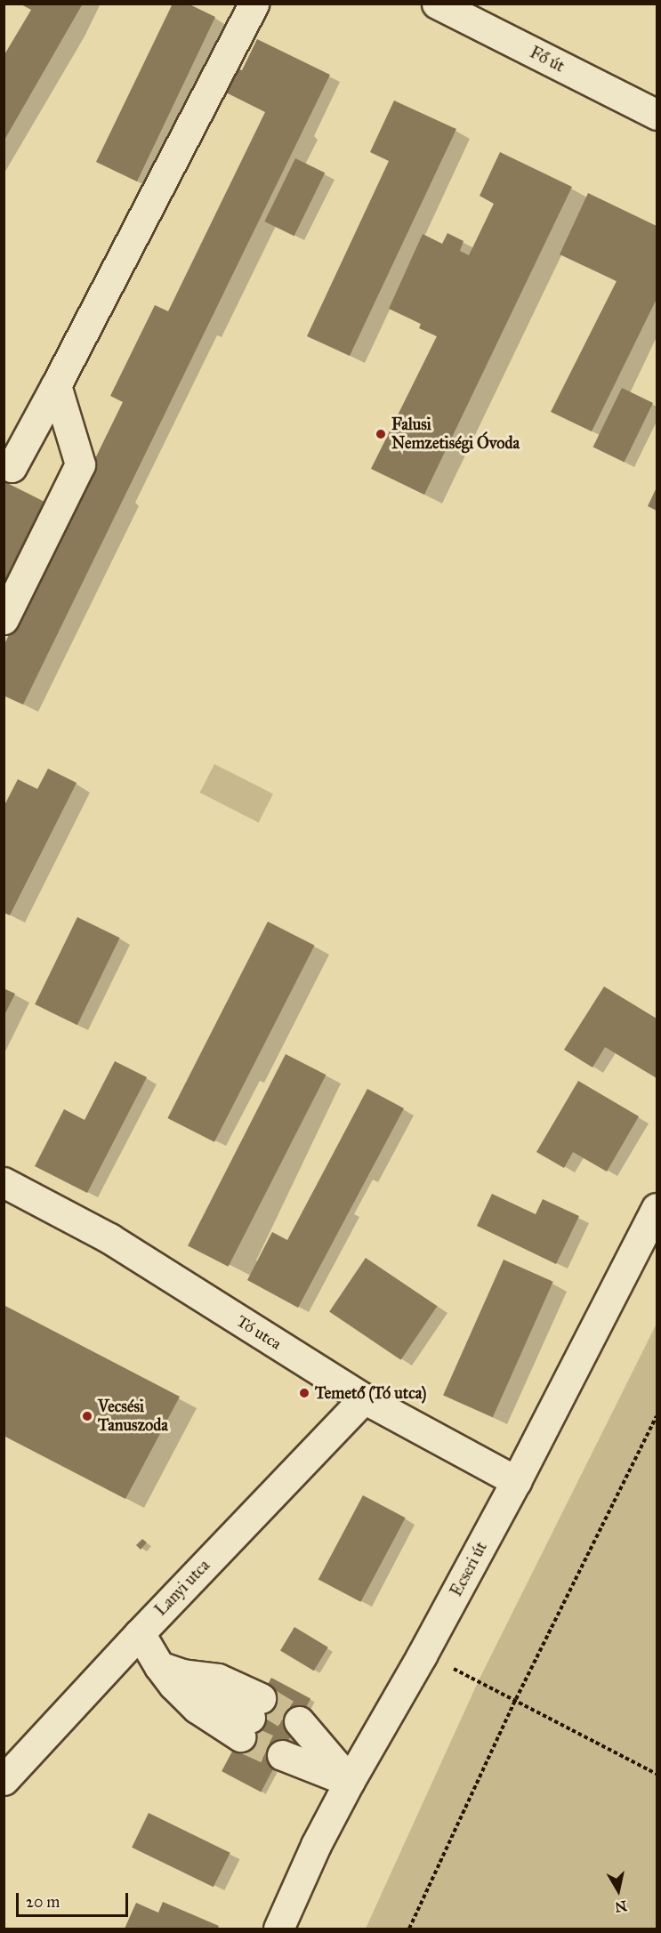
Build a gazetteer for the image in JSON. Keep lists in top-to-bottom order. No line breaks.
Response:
{"streets":{"street":["Fő út","Tó utca","Ecseri út","Lanyi utca"]},"crossings":[["Tó utca","Ecseri út"],["Tó utca","Lanyi utca"]],"places":["Falusi Nemzetiségi Óvoda","Temető (Tó utca)","Vecsési Tanuszoda"],"scale_bar":"20 m","north":"bottom"}
